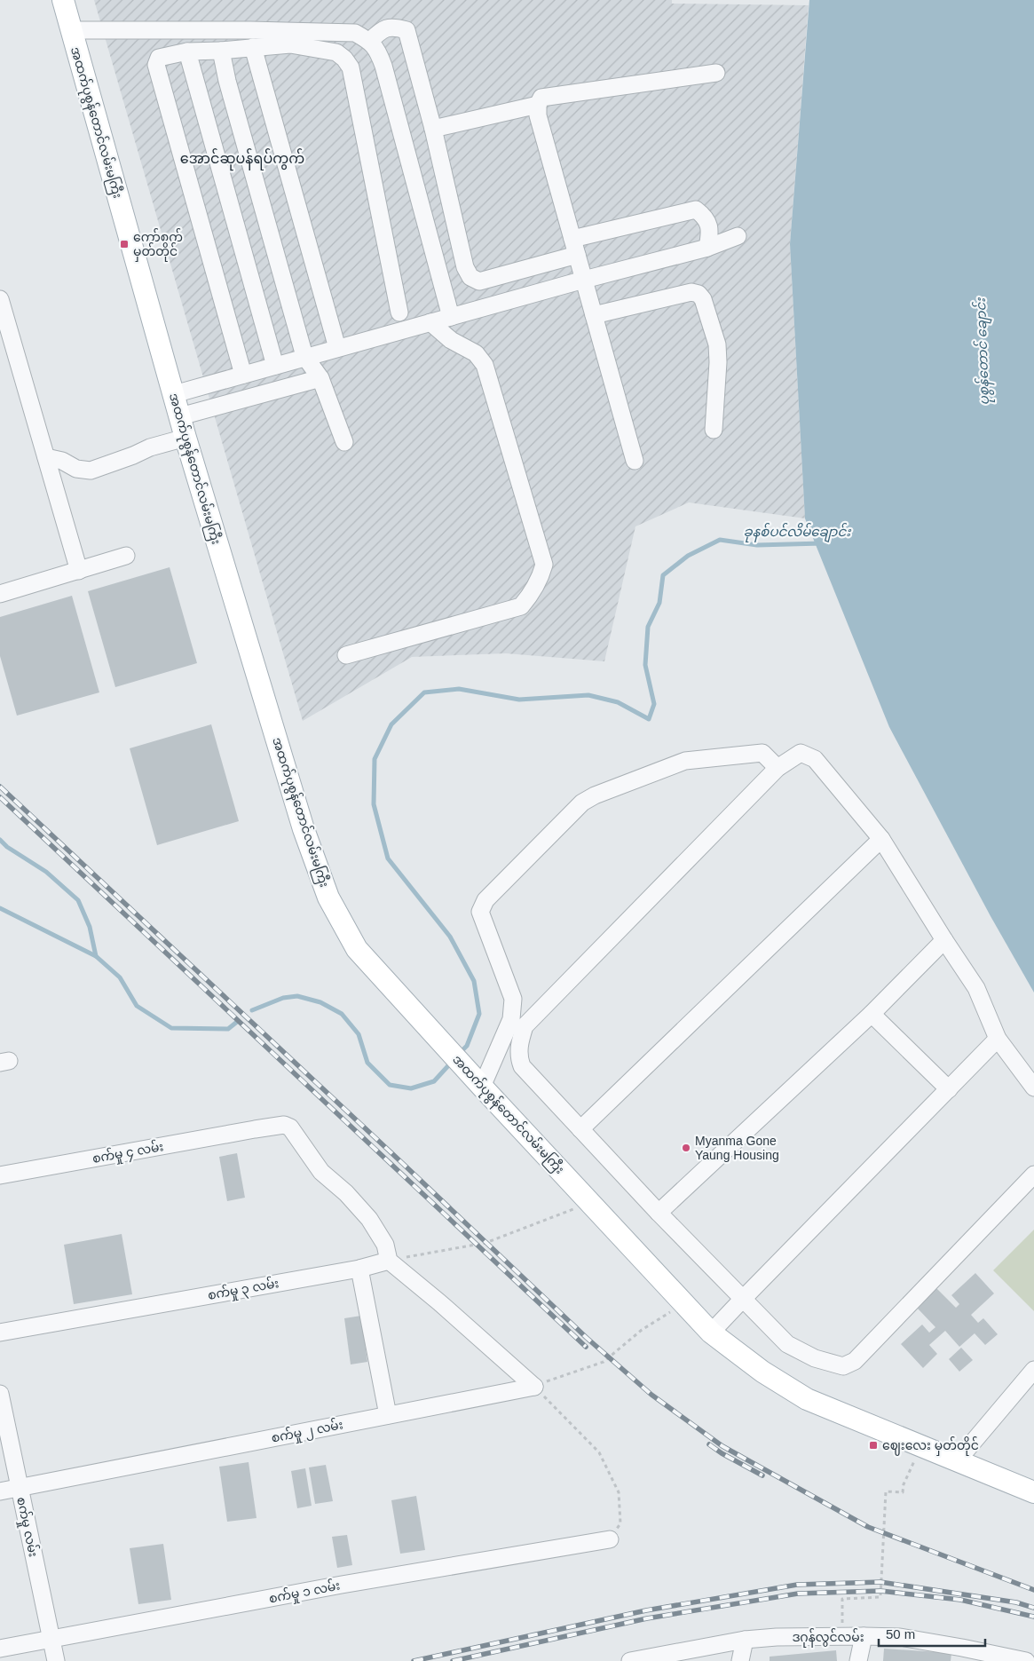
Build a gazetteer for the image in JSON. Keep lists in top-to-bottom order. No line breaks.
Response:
{"streets":{"main road":["အထက်ပုစွန်တောင်လမ်းမကြီး"],"street":["စက်မှု ၄ လမ်း","စက်မှု ၃ လမ်း","စက်မှု ၂ လမ်း","စက်မှု လမ်း","စက်မှု ၁ လမ်း","ဒဂုန်လွင်လမ်း"]},"crossings":[["စက်မှု ၄ လမ်း","စက်မှု ၃ လမ်း"],["စက်မှု ၂ လမ်း","စက်မှု လမ်း"],["စက်မှု လမ်း","စက်မှု ၁ လမ်း"]],"districts":["အောင်ဆုပန်ရပ်ကွက်"],"water":["ပုစွန်တောင် ချောင်း","ခုနစ်ပင်လိမ်ချောင်း"],"places":{"transit":["ကော်စက် မှတ်တိုင်","ဈေးလေး မှတ်တိုင်"],"other":["Myanma Gone Yaung Housing"]},"scale_bar":"50 m"}
